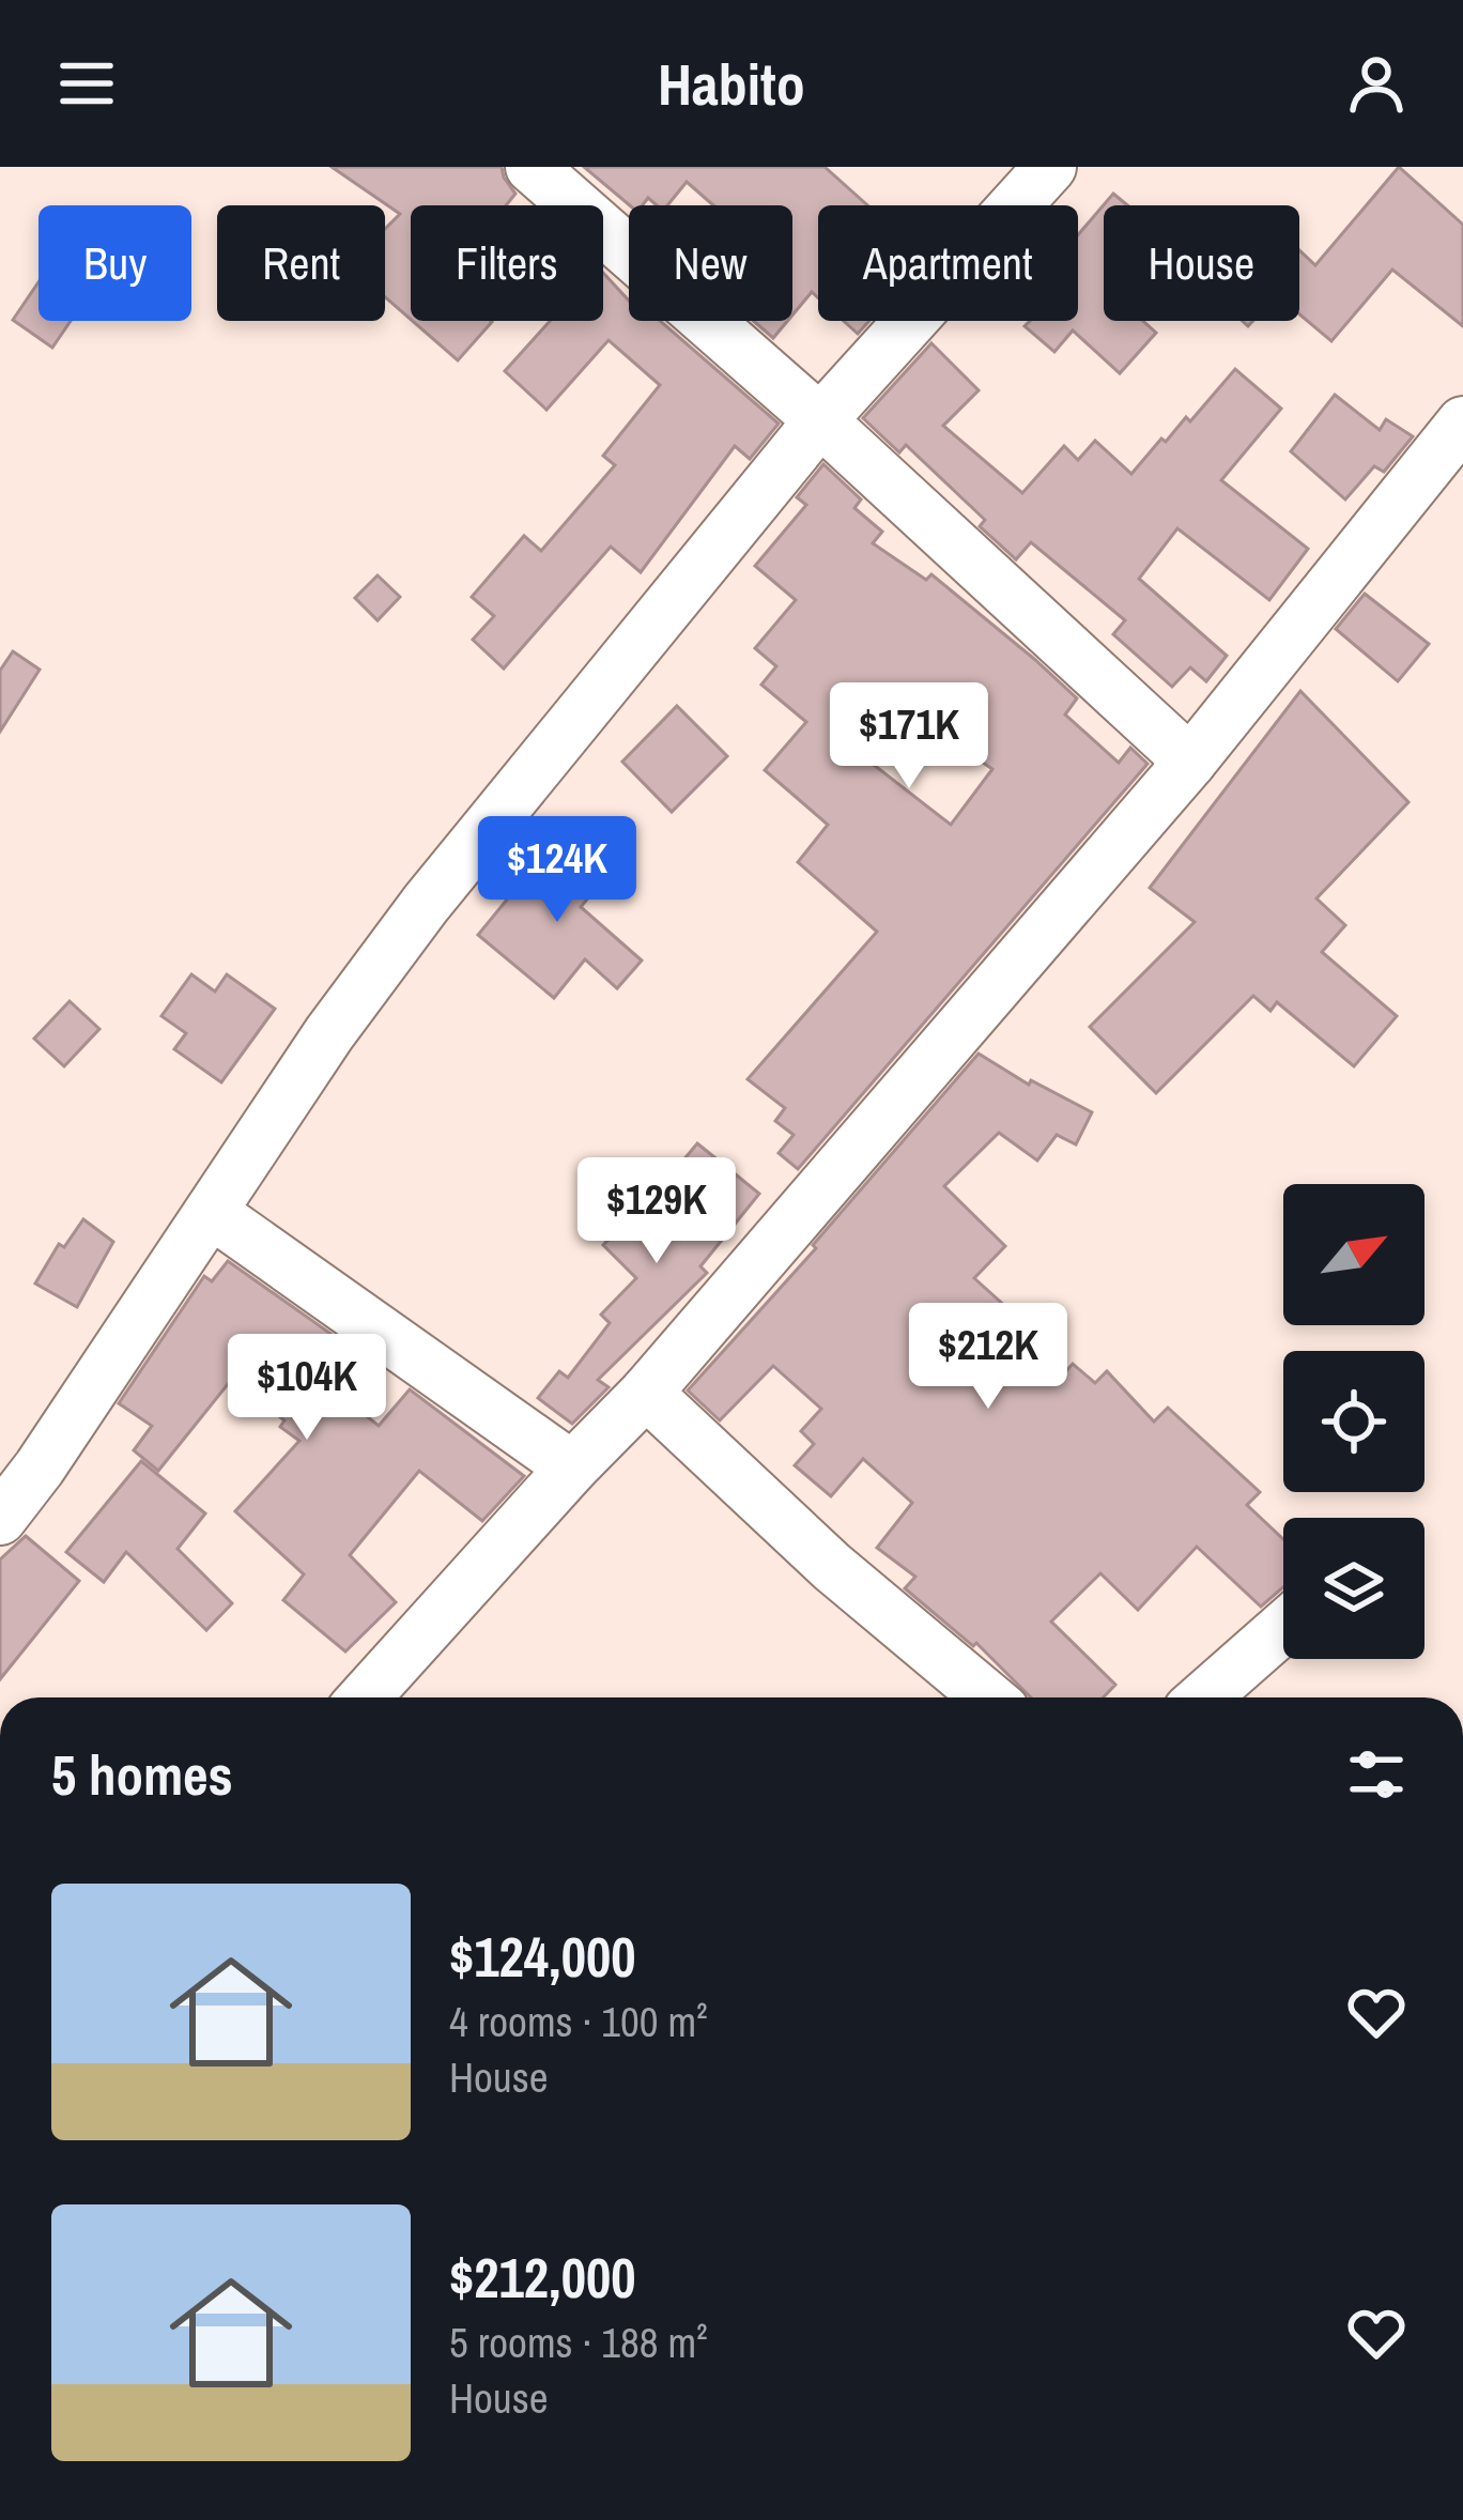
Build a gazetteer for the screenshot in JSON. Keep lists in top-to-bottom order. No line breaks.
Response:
{"north":"top right","page":{"header":"Habito","chip":["Buy","Rent","Filters","New","Apartment","House"],"price":["$171K","$124K","$129K","$212K","$104K"],"heading":"5 homes","list":[{"name":"$124,000","note":"4 rooms · 100 m² · House"},{"name":"$212,000","note":"5 rooms · 188 m² · House"}]}}
